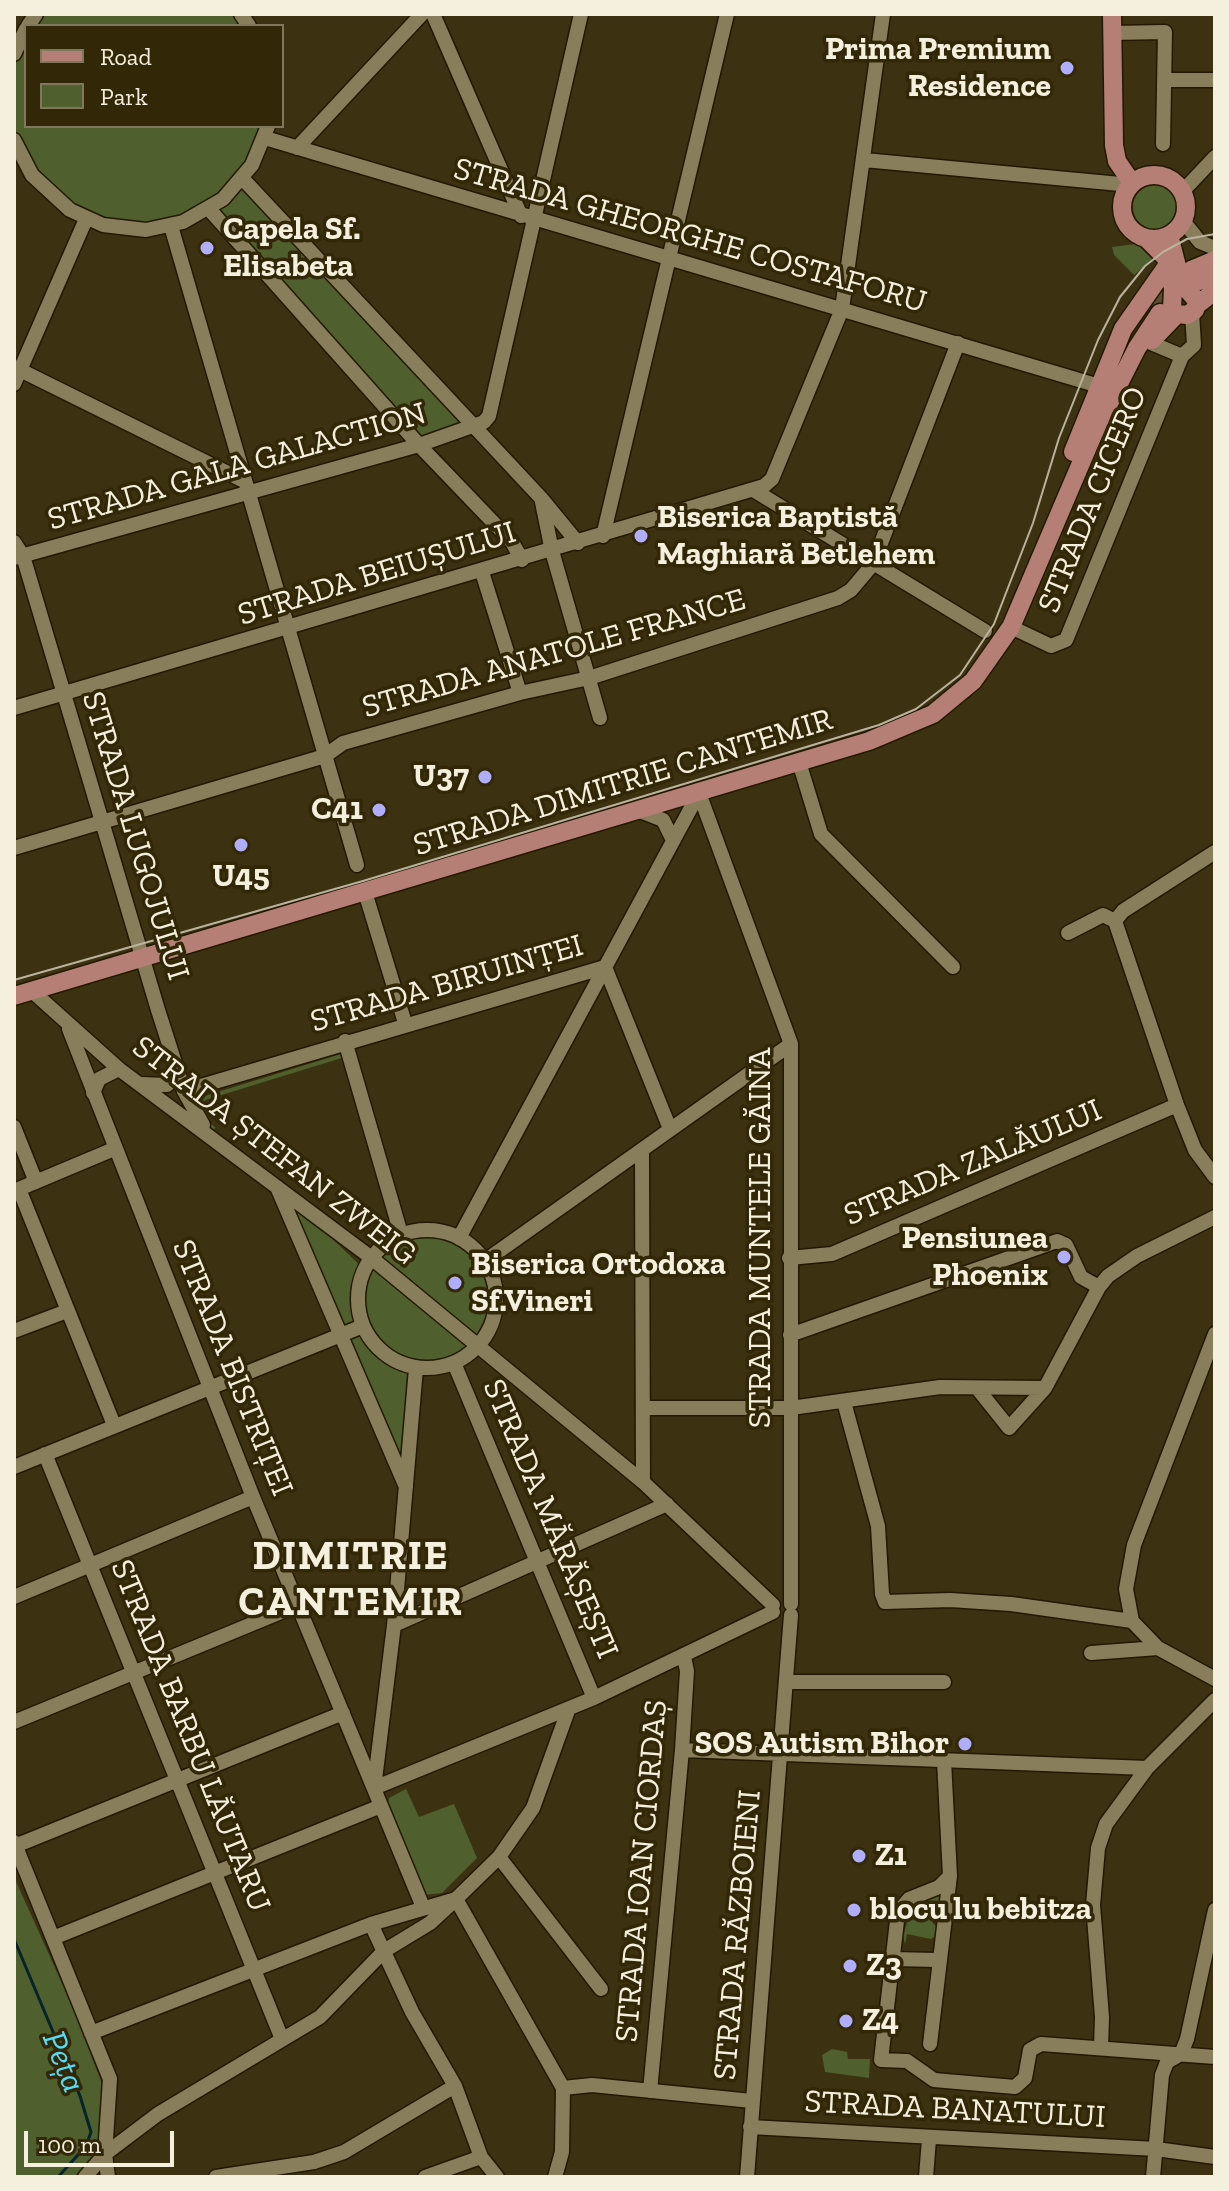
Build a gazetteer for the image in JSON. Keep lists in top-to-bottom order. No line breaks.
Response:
{"streets":{"main road":["STRADA DIMITRIE CANTEMIR"],"street":["STRADA GHEORGHE COSTAFORU","STRADA GALA GALACTION","STRADA CICERO","STRADA BEIUȘULUI","STRADA ANATOLE FRANCE","STRADA LUGOJULUI","STRADA BIRUINȚEI","STRADA ȘTEFAN ZWEIG","STRADA ZALĂULUI","STRADA MUNTELE GĂINA","STRADA BISTRIȚEI","STRADA MĂRĂȘEȘTI","STRADA BARBU LĂUTARU","STRADA IOAN CIORDAȘ","STRADA RĂZBOIENI","STRADA BANATULUI"]},"crossings":[["STRADA GHEORGHE COSTAFORU","STRADA ANATOLE FRANCE"],["STRADA GALA GALACTION","STRADA LUGOJULUI"],["STRADA CICERO","STRADA DIMITRIE CANTEMIR"],["STRADA BEIUȘULUI","STRADA LUGOJULUI"],["STRADA ANATOLE FRANCE","STRADA LUGOJULUI"],["STRADA DIMITRIE CANTEMIR","STRADA LUGOJULUI"],["STRADA DIMITRIE CANTEMIR","STRADA ȘTEFAN ZWEIG"],["STRADA DIMITRIE CANTEMIR","STRADA MUNTELE GĂINA"],["STRADA LUGOJULUI","STRADA BIRUINȚEI"],["STRADA LUGOJULUI","STRADA ȘTEFAN ZWEIG"],["STRADA ȘTEFAN ZWEIG","STRADA MUNTELE GĂINA"],["STRADA ȘTEFAN ZWEIG","STRADA BISTRIȚEI"],["STRADA ȘTEFAN ZWEIG","STRADA RĂZBOIENI"],["STRADA ZALĂULUI","STRADA MUNTELE GĂINA"],["STRADA MUNTELE GĂINA","STRADA RĂZBOIENI"],["STRADA RĂZBOIENI","STRADA BANATULUI"]],"districts":["DIMITRIE CANTEMIR"],"water":["Peța"],"places":["Prima Premium Residence","Capela Sf. Elisabeta","Biserica Baptistă Maghiară Betlehem","U37","C41","U45","Pensiunea Phoenix","Biserica Ortodoxa Sf.Vineri","SOS Autism Bihor","Z1","blocu lu bebitza","Z3","Z4"],"legend":["Road","Park"],"scale_bar":"100 m"}
